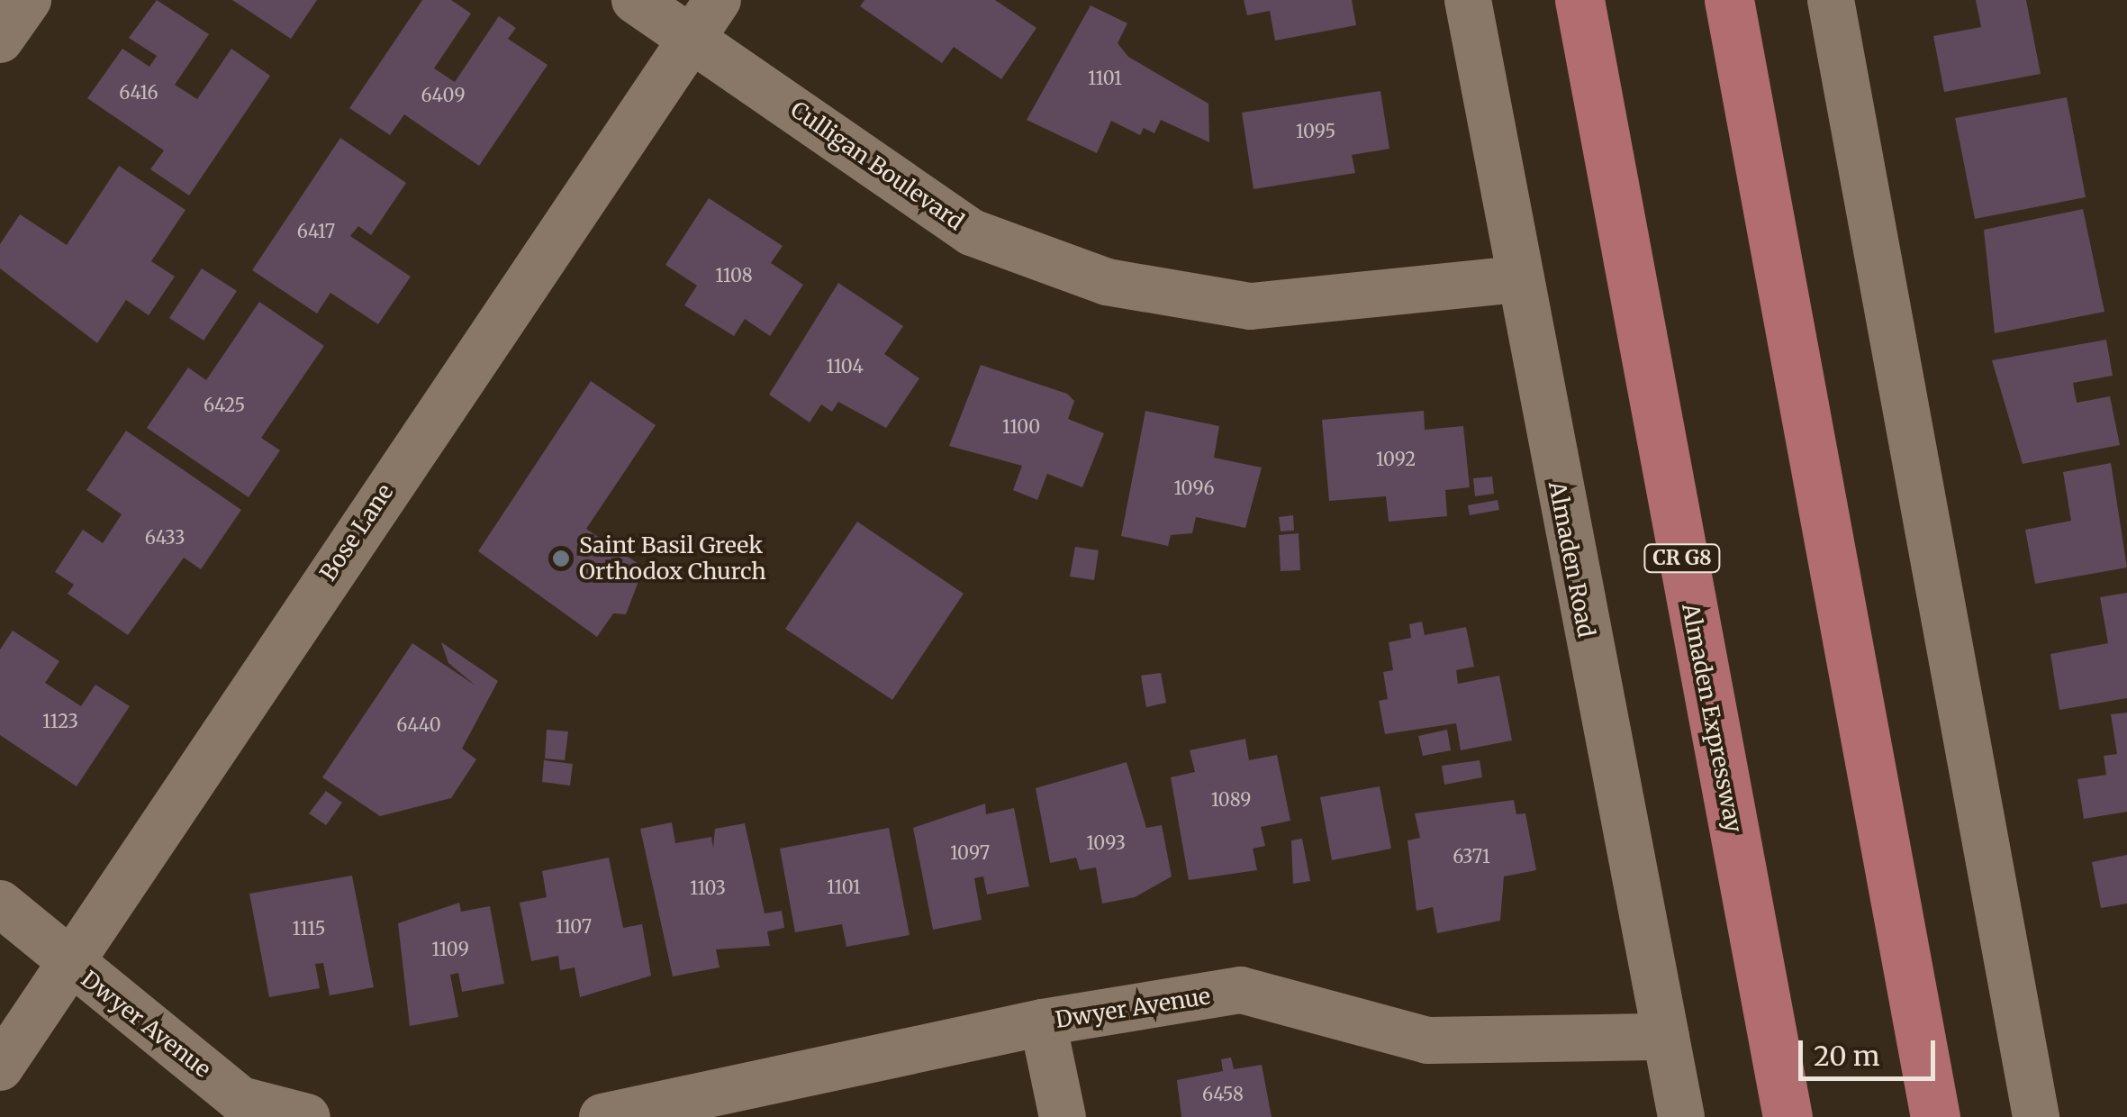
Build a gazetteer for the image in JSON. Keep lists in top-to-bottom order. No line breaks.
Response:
{"streets":{"main road":["CR G8","Almaden Expressway"],"street":["Culligan Boulevard","Bose Lane","Almaden Road","Dwyer Avenue"]},"crossings":[["Culligan Boulevard","Bose Lane"],["Culligan Boulevard","Almaden Road"],["Bose Lane","Dwyer Avenue"],["Almaden Road","Dwyer Avenue"]],"places":["Saint Basil Greek Orthodox Church"],"house_numbers":["1101","6416","6409","1095","6417","1108","1104","6425","1100","1092","1096","6433","1123","6440","1089","1093","1097","6371","1101","1103","1107","1115","1109","6458"],"scale_bar":"20 m"}
